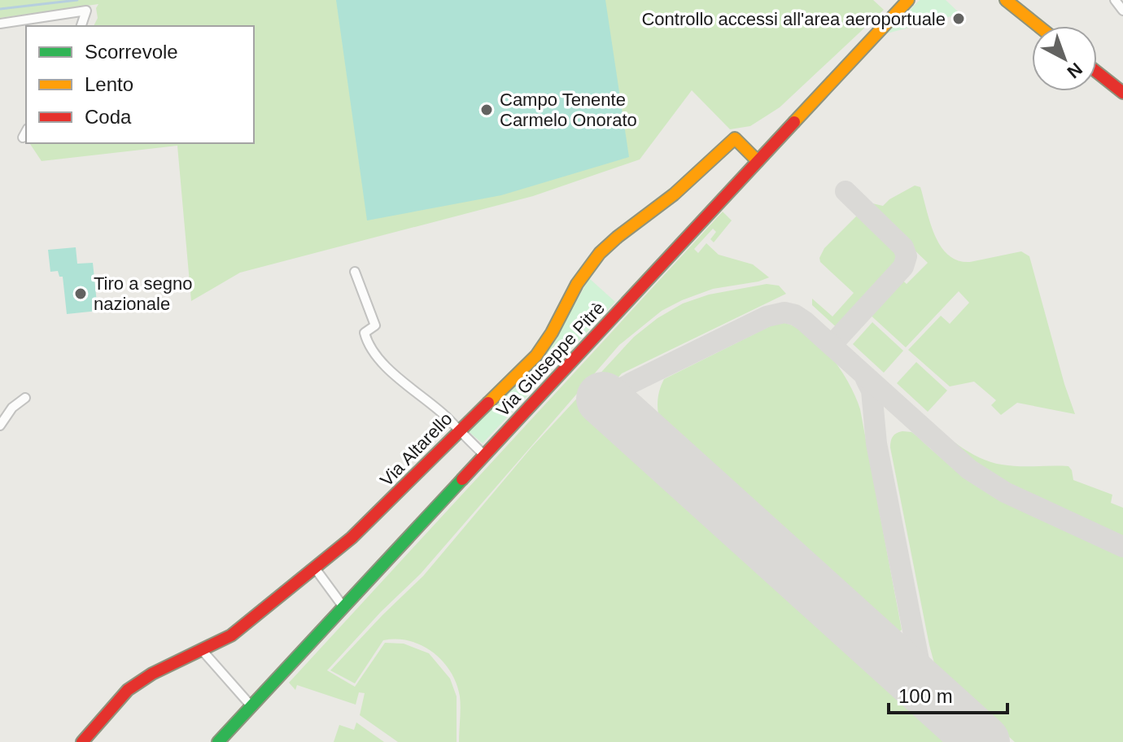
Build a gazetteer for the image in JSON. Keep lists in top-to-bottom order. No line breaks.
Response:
{"streets":{"street":["Via Giuseppe Pitrè","Via Altarello"]},"crossings":[["Via Giuseppe Pitrè","Via Altarello"]],"places":["Controllo accessi all'area aeroportuale","Campo Tenente Carmelo Onorato","Tiro a segno nazionale"],"legend":["Scorrevole","Lento","Coda"],"scale_bar":"100 m","north":"bottom right"}
